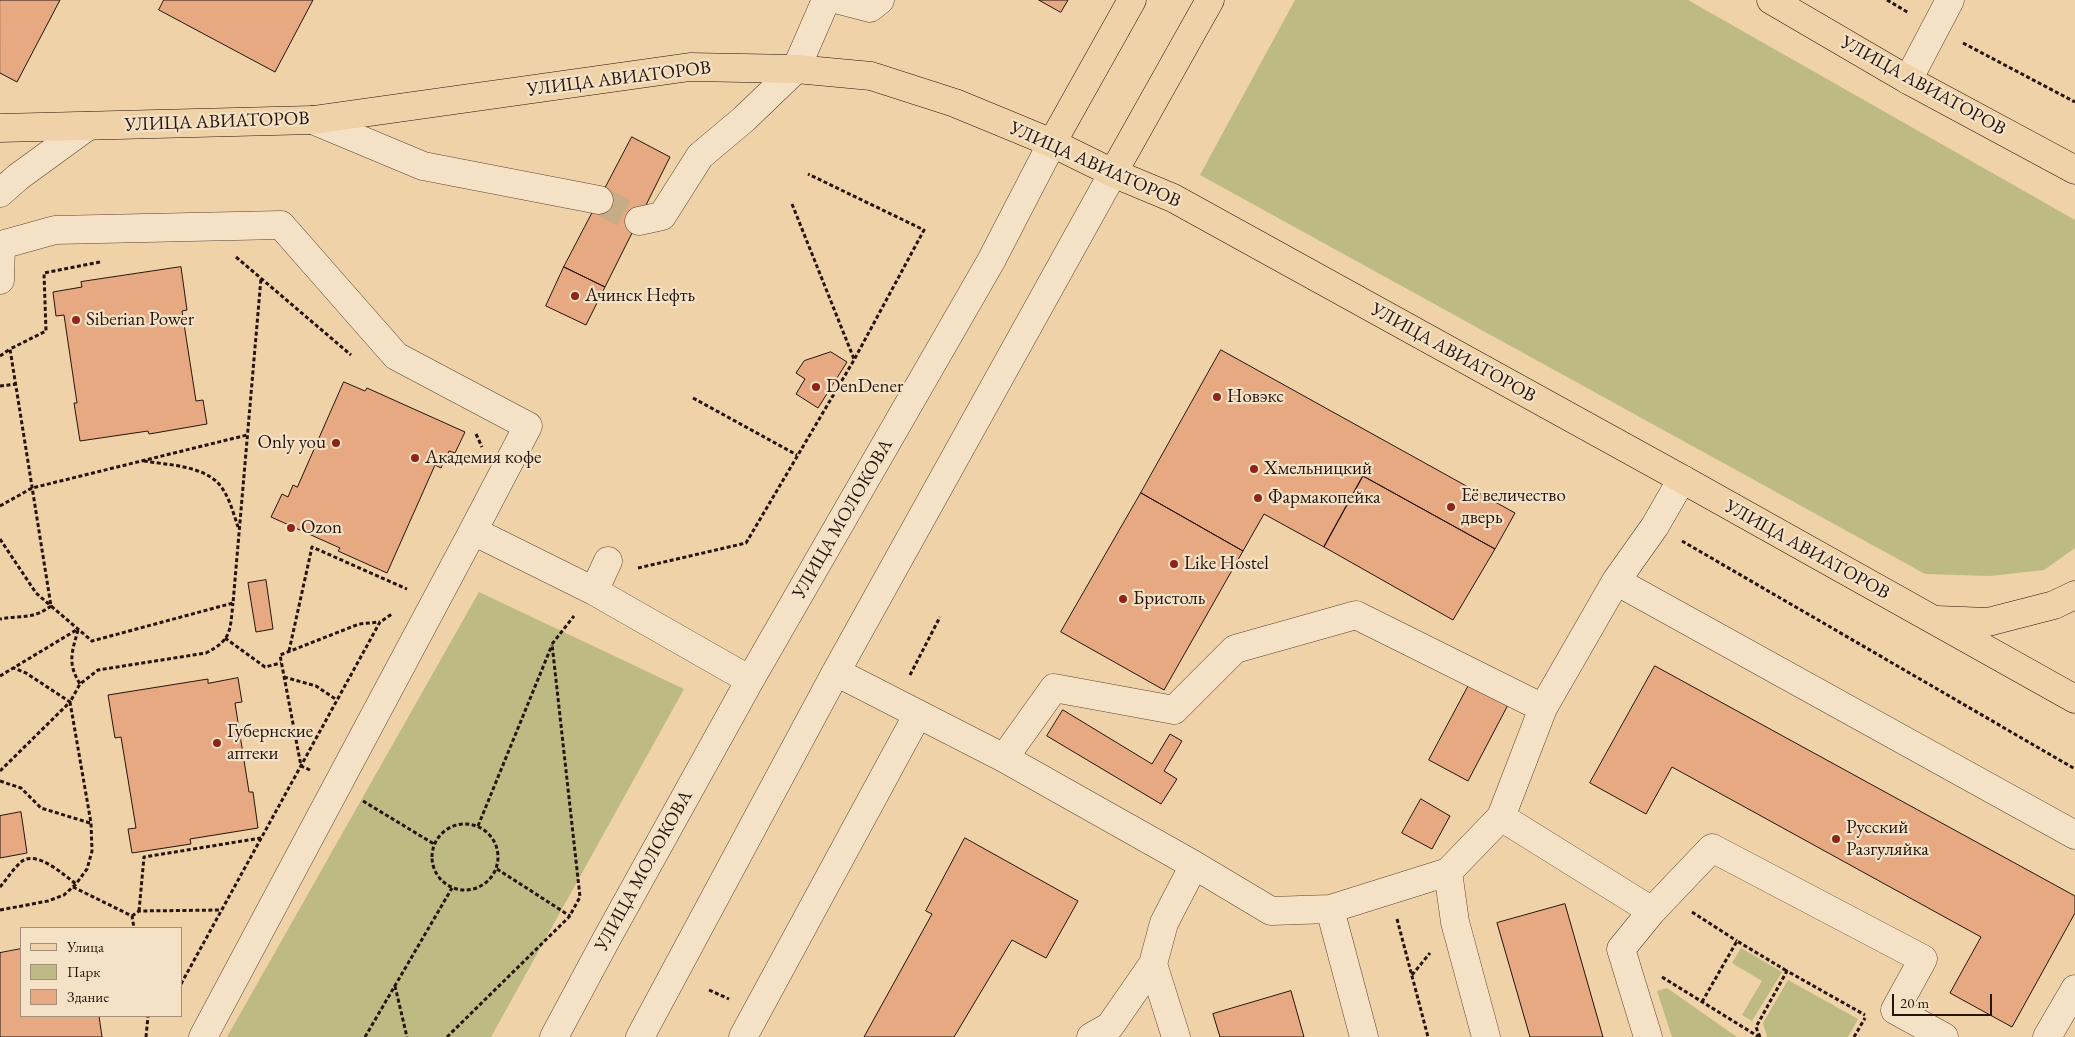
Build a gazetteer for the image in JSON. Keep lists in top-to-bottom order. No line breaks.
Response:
{"streets":{"main road":["УЛИЦА АВИАТОРОВ","УЛИЦА МОЛОКОВА"]},"crossings":[["УЛИЦА АВИАТОРОВ","УЛИЦА МОЛОКОВА"]],"places":["Ачинск Нефть","Siberian Power","DenDener","Новэкс","Only you","Академия кофе","Хмельницкий","Фармакопейка","Её величество дверь","Ozon","Like Hostel","Бристоль","Губернские аптеки","Русский Разгуляйка"],"legend":["Улица","Парк","Здание"],"scale_bar":"20 m"}
